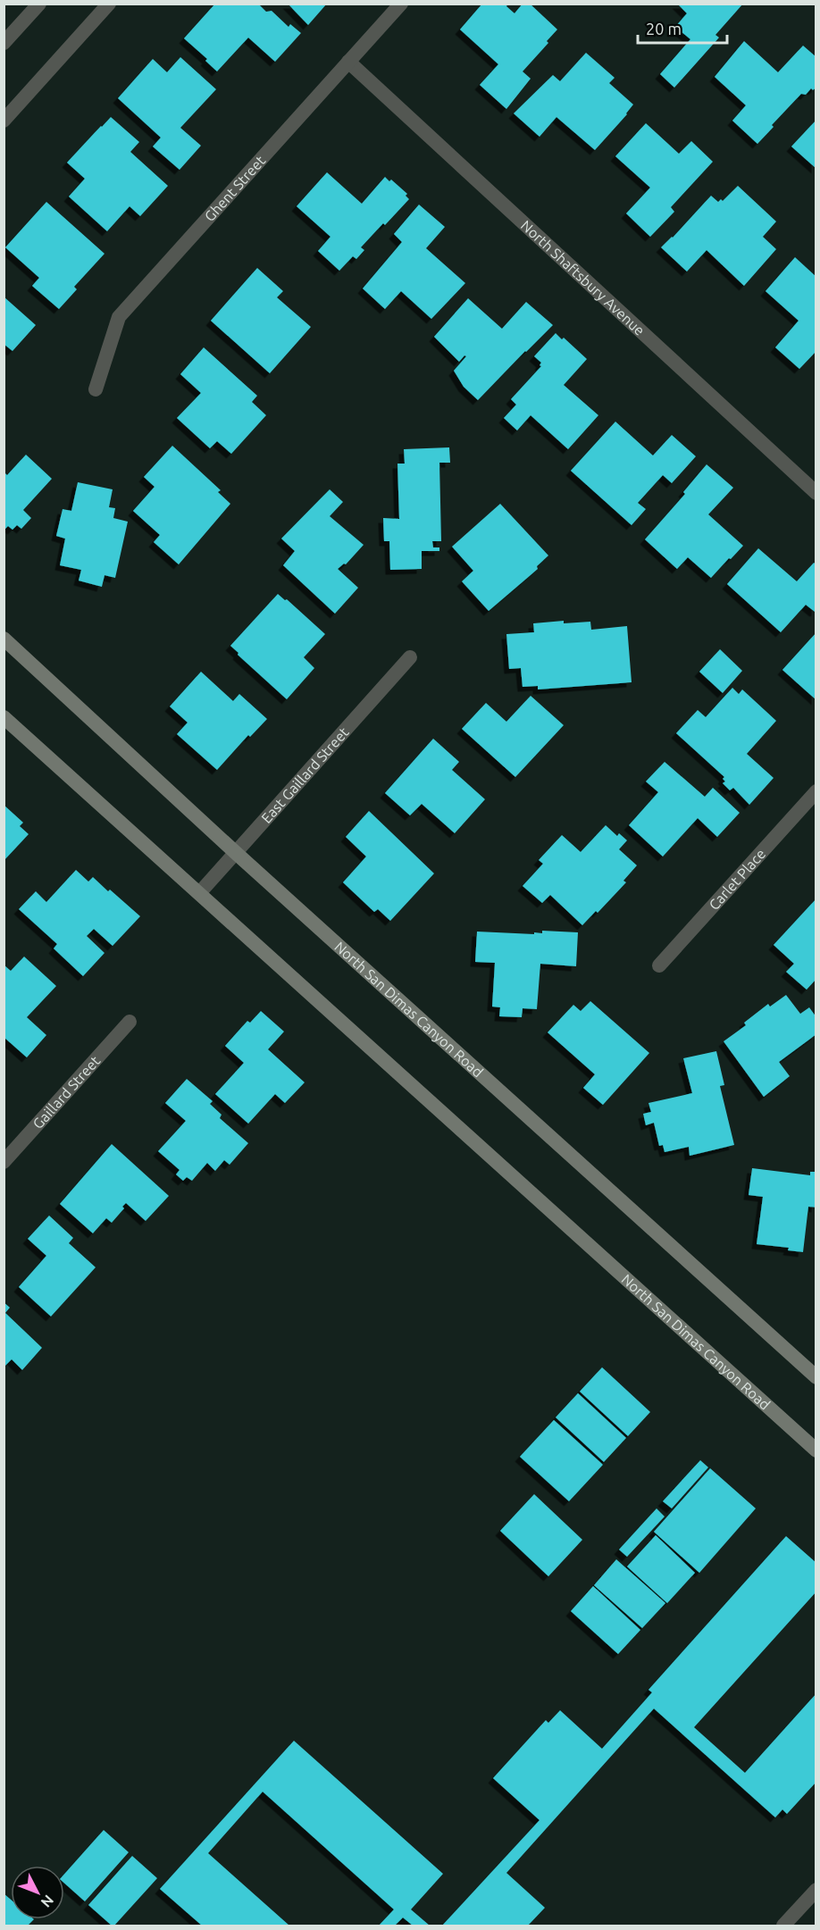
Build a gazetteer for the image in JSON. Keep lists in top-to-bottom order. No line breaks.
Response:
{"streets":{"main road":["North San Dimas Canyon Road"],"street":["Ghent Street","North Shaftsbury Avenue","East Gaillard Street","Carlet Place","Gaillard Street"]},"crossings":[["Ghent Street","North Shaftsbury Avenue"],["East Gaillard Street","North San Dimas Canyon Road"]],"scale_bar":"20 m","north":"bottom right"}
